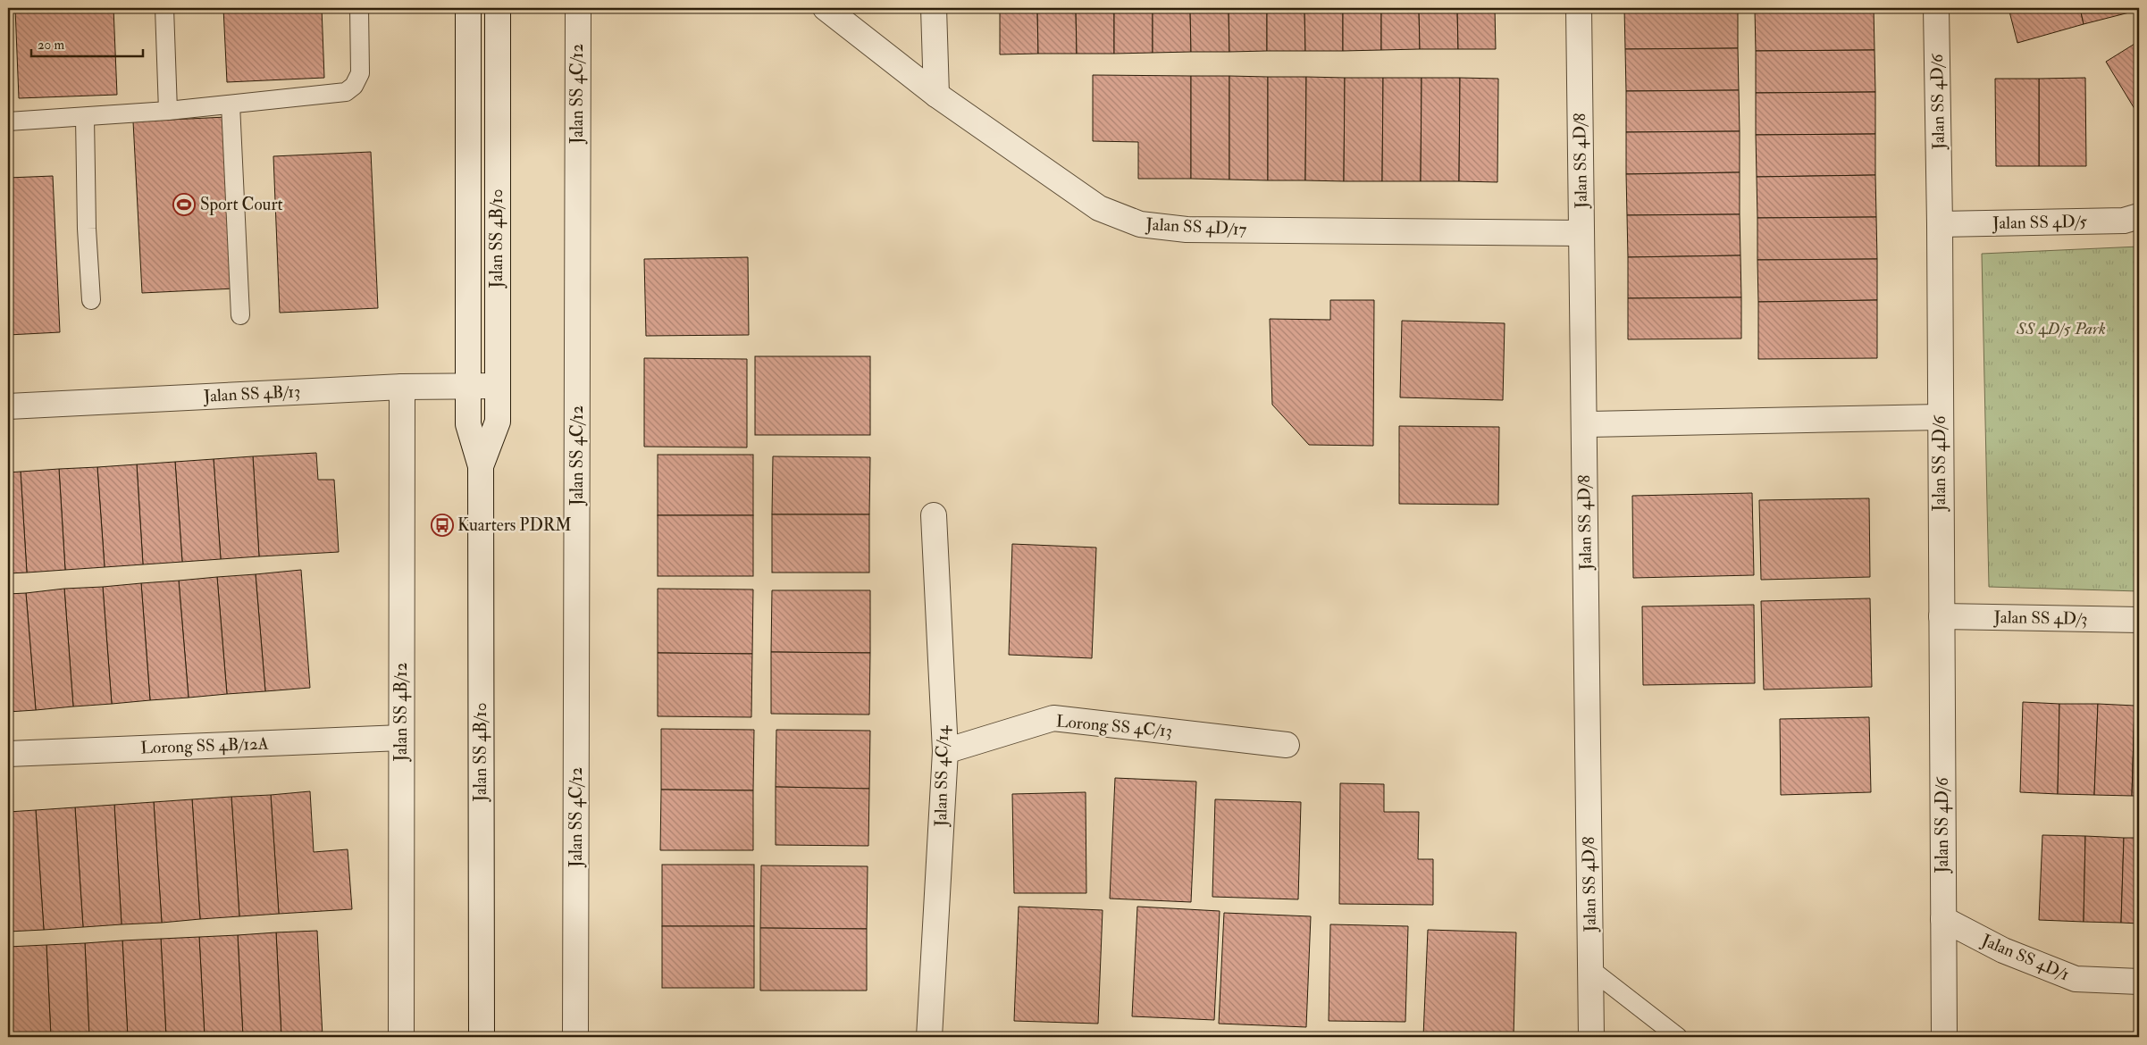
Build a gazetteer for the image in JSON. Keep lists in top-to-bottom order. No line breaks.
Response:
{"streets":{"street":["Jalan SS 4C/12","Jalan SS 4D/6","Jalan SS 4D/8","Jalan SS 4D/5","Jalan SS 4D/17","Jalan SS 4B/10","Jalan SS 4B/13","Jalan SS 4D/3","Jalan SS 4B/12","Lorong SS 4C/13","Lorong SS 4B/12A","Jalan SS 4C/14","Jalan SS 4D/1"]},"crossings":[["Jalan SS 4D/6","Jalan SS 4D/5"],["Jalan SS 4D/6","Jalan SS 4D/3"],["Jalan SS 4D/6","Jalan SS 4D/1"],["Jalan SS 4D/8","Jalan SS 4D/17"],["Jalan SS 4B/10","Jalan SS 4B/13"],["Jalan SS 4B/13","Jalan SS 4B/12"],["Jalan SS 4B/12","Lorong SS 4B/12A"],["Lorong SS 4C/13","Jalan SS 4C/14"]],"parks":["SS 4D/5 Park"],"places":{"sports":["Sport Court"],"bus stop":["Kuarters PDRM"]},"scale_bar":"20 m"}
